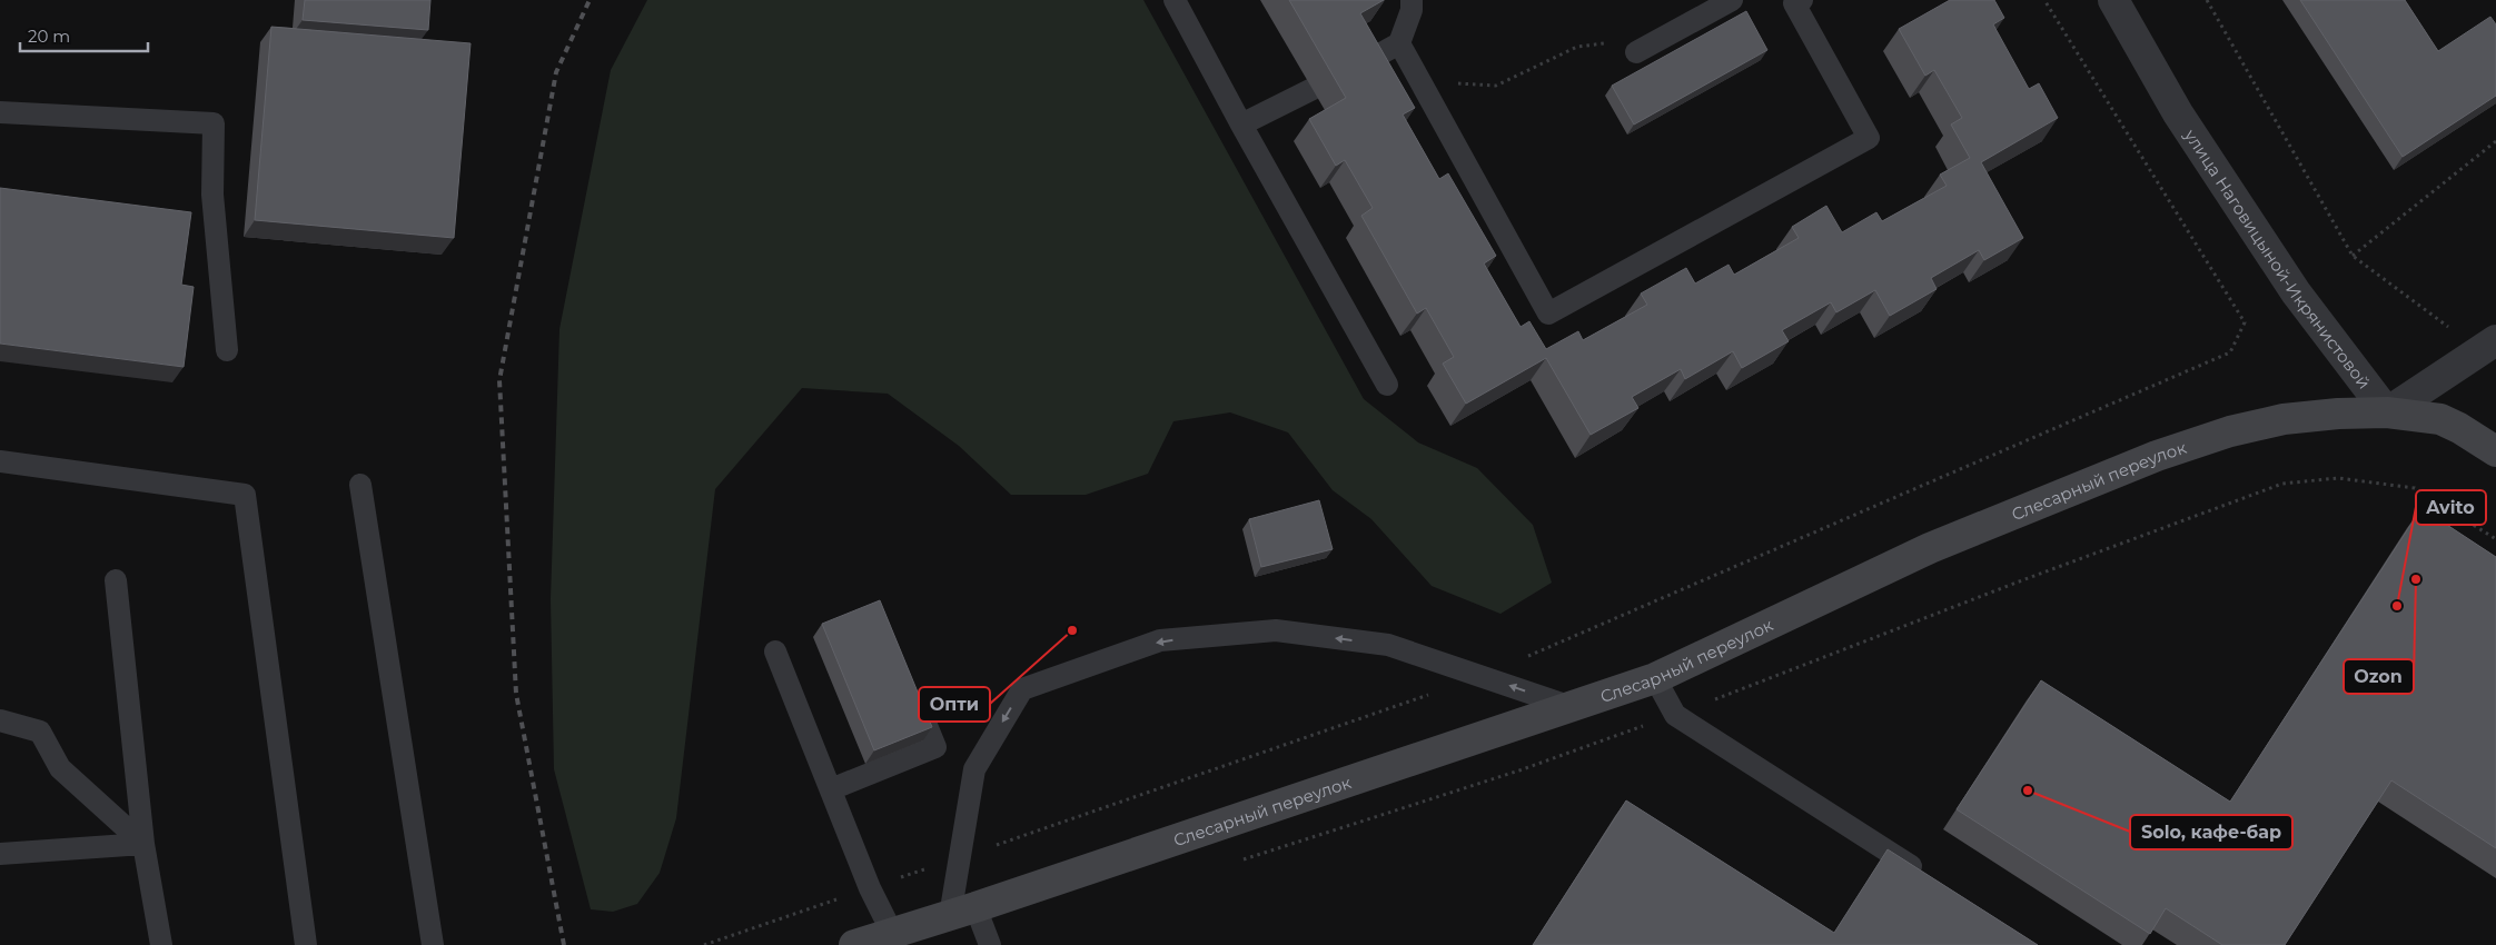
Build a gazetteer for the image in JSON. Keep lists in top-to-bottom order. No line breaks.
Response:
{"streets":{"main road":["Слесарный переулок"],"street":["улица Наговицыной-Икрянистовой"]},"crossings":[["улица Наговицыной-Икрянистовой","Слесарный переулок"]],"places":["Ozon","Avito","Опти","Solo, кафе-бар"],"scale_bar":"20 m"}
